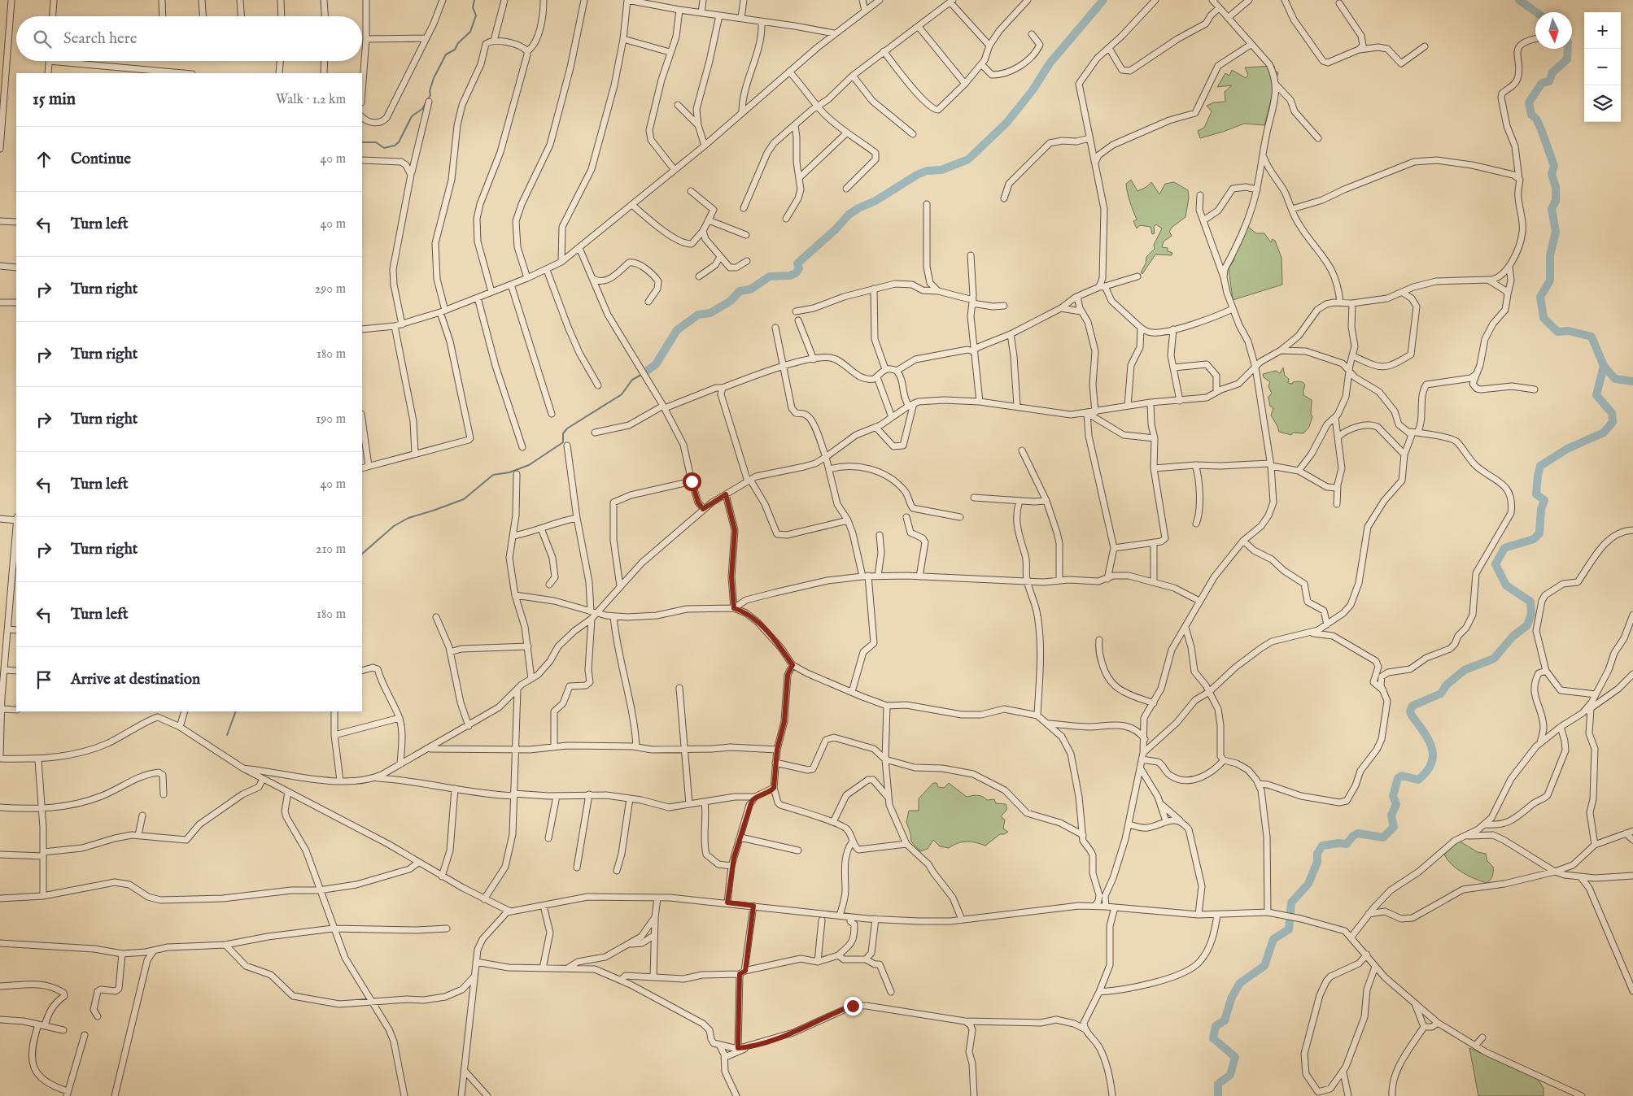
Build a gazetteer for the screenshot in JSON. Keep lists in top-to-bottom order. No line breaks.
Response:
{"north":"bottom","page":{"map_buttons":["+","−"],"search":"Search here","heading":["15 min","Walk · 1.2 km"],"list":[["Continue","40 m"],["Turn left","40 m"],["Turn right","290 m"],["Turn right","180 m"],["Turn right","190 m"],["Turn left","40 m"],["Turn right","210 m"],["Turn left","180 m"],"Arrive at destination"]}}
